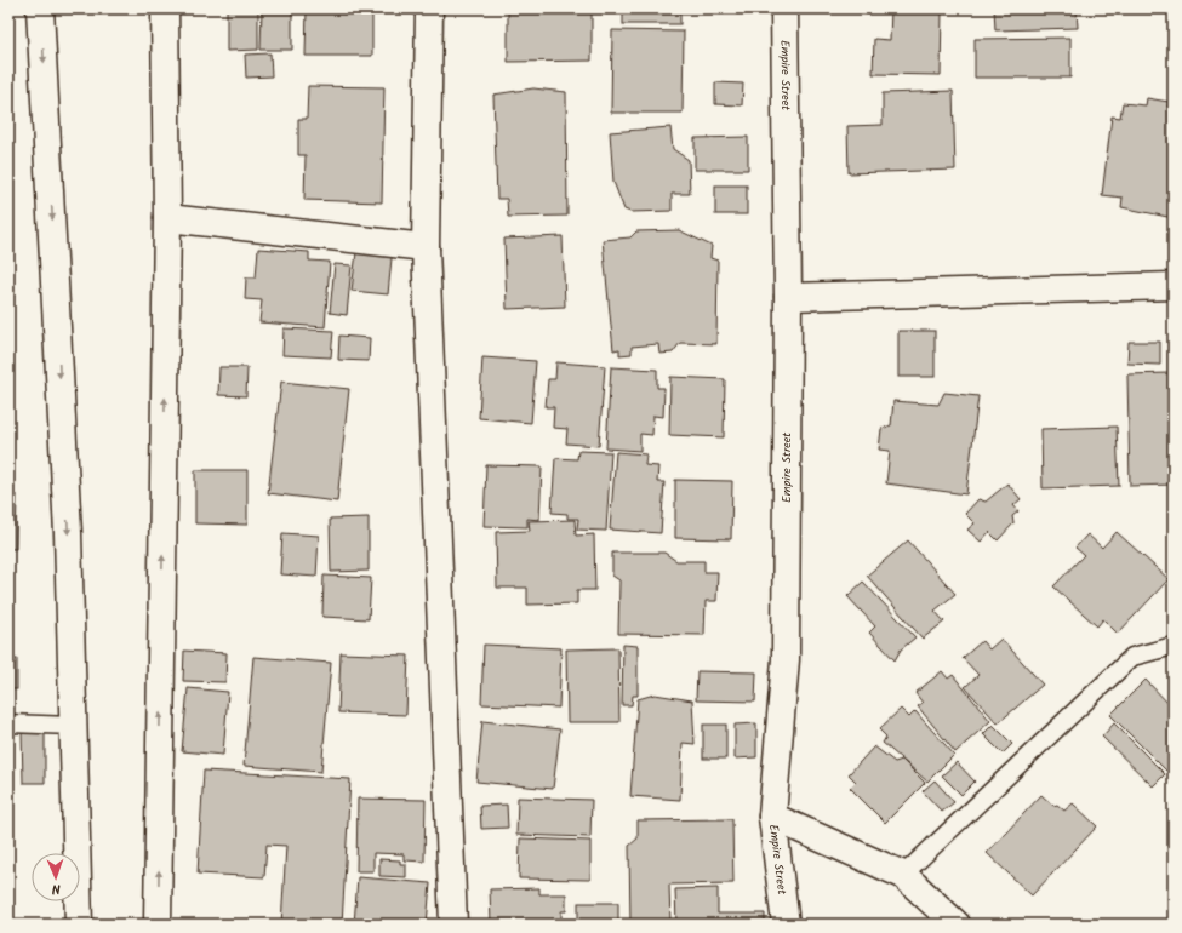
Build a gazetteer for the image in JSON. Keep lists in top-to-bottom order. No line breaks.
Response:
{"streets":{"street":["Empire Street"]},"north":"bottom"}
